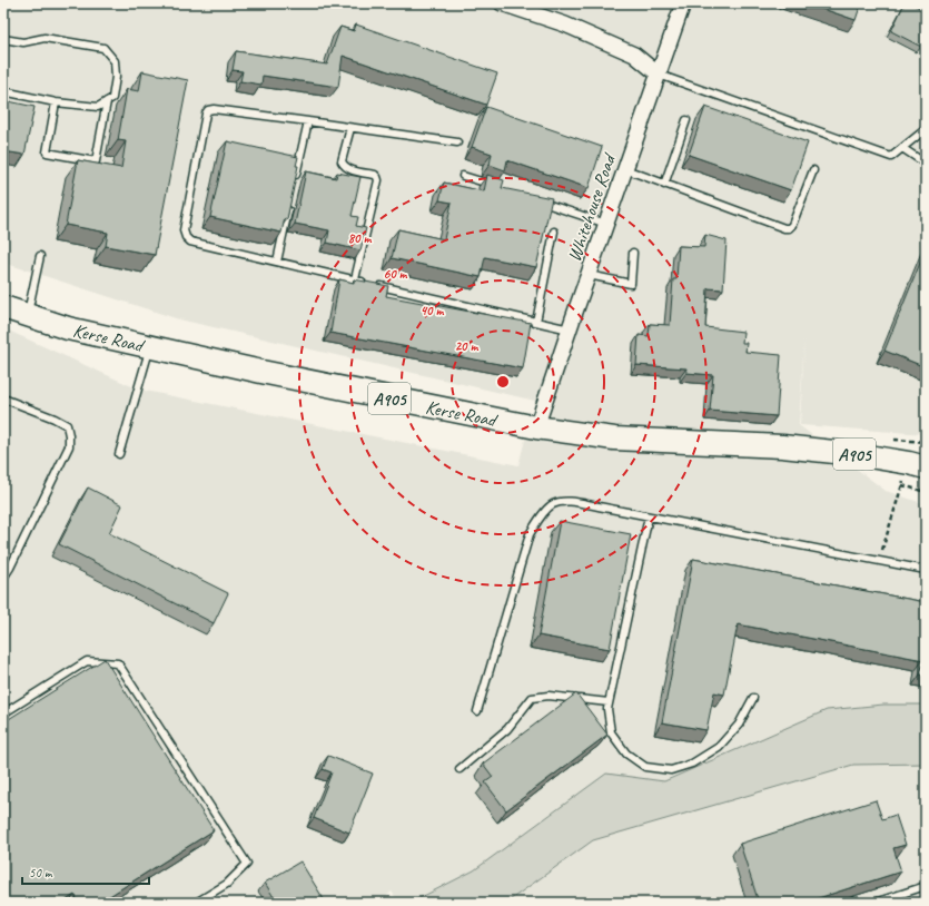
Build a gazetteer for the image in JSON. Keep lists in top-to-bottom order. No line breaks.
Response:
{"streets":{"main road":["Kerse Road","A905"],"street":["Whitehouse Road"]},"crossings":[["Whitehouse Road","Kerse Road"]],"scale_bar":"50 m","rings":["80 m","60 m","40 m","20 m"]}
